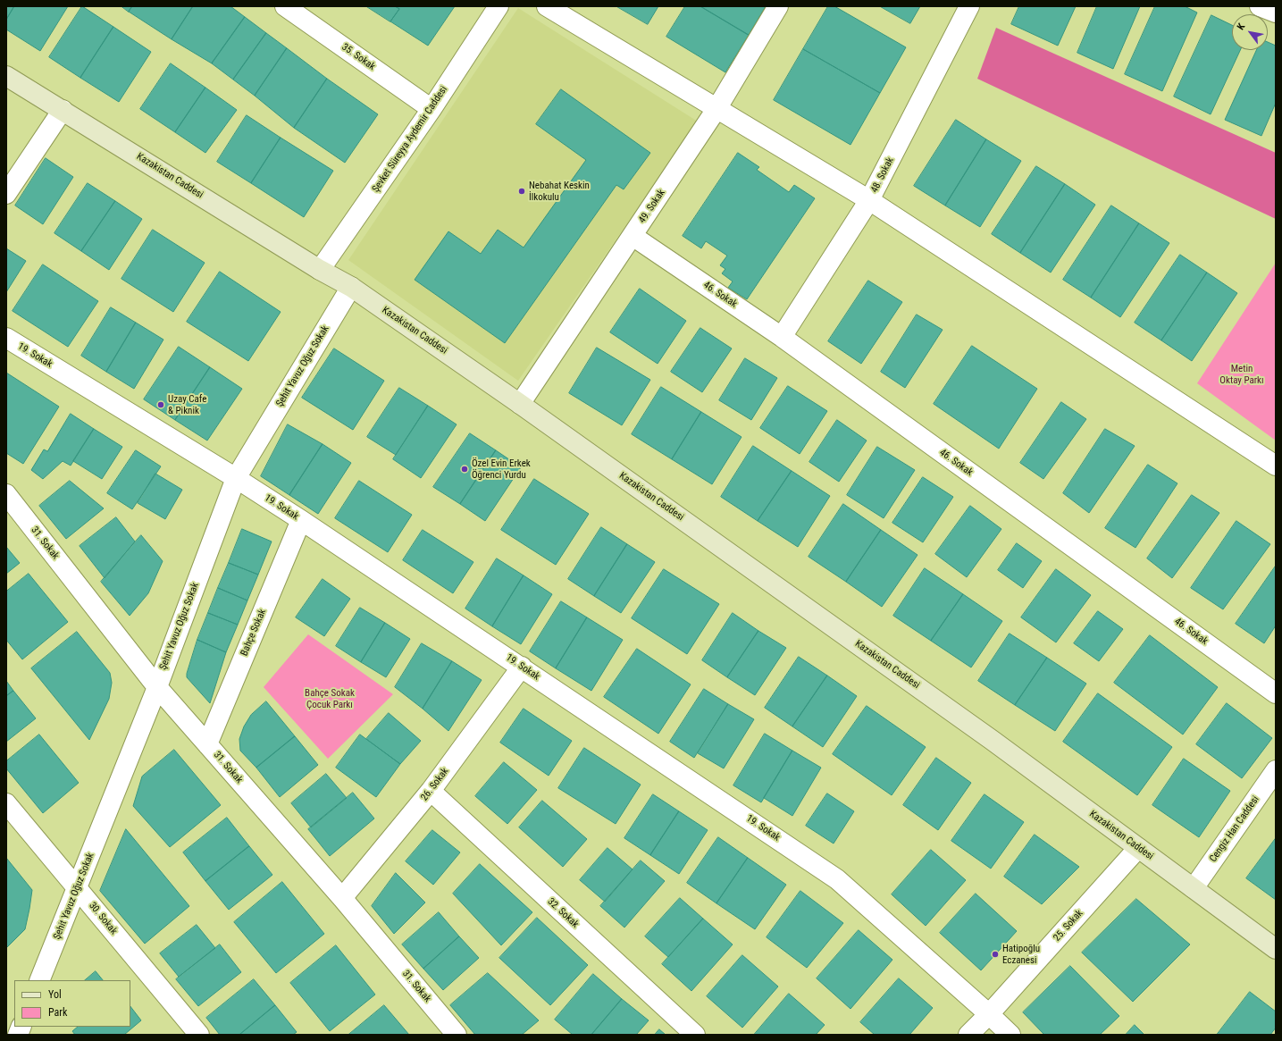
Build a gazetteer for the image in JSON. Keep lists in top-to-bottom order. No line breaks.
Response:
{"streets":{"main road":["Kazakistan Caddesi"],"street":["35. Sokak","Şevket Süreyya Aydemir Caddesi","48. Sokak","49. Sokak","46. Sokak","19. Sokak","Şehit Yavuz Oğuz Sokak","31. Sokak","Bahçe Sokak","26. Sokak","Cengiz Han Caddesi","32. Sokak","30. Sokak","25. Sokak"]},"crossings":[["35. Sokak","Şevket Süreyya Aydemir Caddesi"],["Şevket Süreyya Aydemir Caddesi","Kazakistan Caddesi"],["48. Sokak","46. Sokak"],["Kazakistan Caddesi","49. Sokak"],["Kazakistan Caddesi","Şehit Yavuz Oğuz Sokak"],["Kazakistan Caddesi","Cengiz Han Caddesi"],["Kazakistan Caddesi","25. Sokak"],["49. Sokak","46. Sokak"],["19. Sokak","Şehit Yavuz Oğuz Sokak"],["19. Sokak","Bahçe Sokak"],["19. Sokak","26. Sokak"],["19. Sokak","25. Sokak"],["Şehit Yavuz Oğuz Sokak","31. Sokak"],["Şehit Yavuz Oğuz Sokak","30. Sokak"],["31. Sokak","Bahçe Sokak"],["31. Sokak","26. Sokak"],["26. Sokak","32. Sokak"]],"parks":["Metin Oktay Parkı","Bahçe Sokak Çocuk Parkı"],"places":["Nebahat Keskin İlkokulu","Uzay Cafe & Piknik","Özel Evin Erkek Öğrenci Yurdu","Hatipoğlu Eczanesi"],"legend":["Yol","Park"],"north":"top left"}
